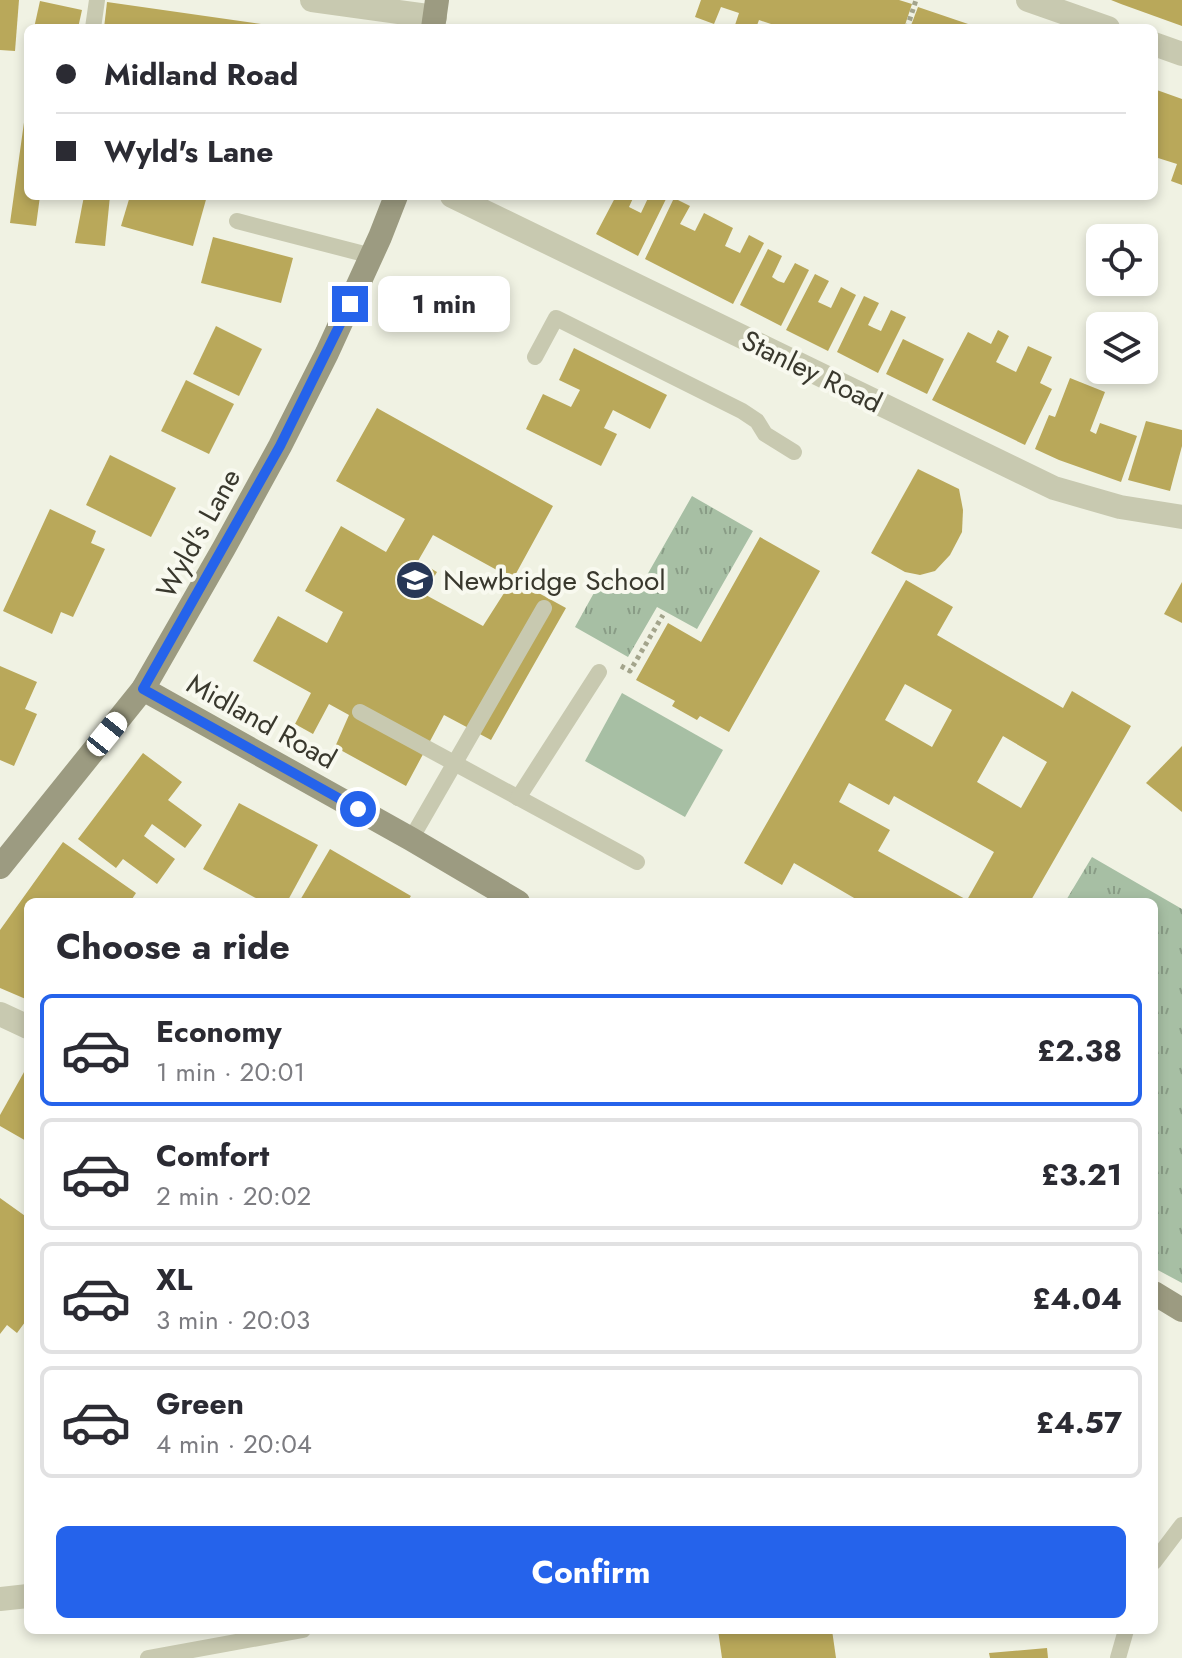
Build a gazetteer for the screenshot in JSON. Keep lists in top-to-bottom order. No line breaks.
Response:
{"streets":{"main road":["Wyld's Lane","Midland Road"],"street":["Stanley Road"]},"crossings":[["Wyld's Lane","Midland Road"]],"places":{"school or university":["Newbridge School"]},"page":{"banner":["Midland Road","Wyld's Lane"],"bubble":"1 min","heading":"Choose a ride","list":[{"name":"Economy","note":"1 min · 20:01","value":"£2.38"},{"name":"Comfort","note":"2 min · 20:02","value":"£3.21"},{"name":"XL","note":"3 min · 20:03","value":"£4.04"},{"name":"Green","note":"4 min · 20:04","value":"£4.57"}],"buttons":"Confirm"}}
